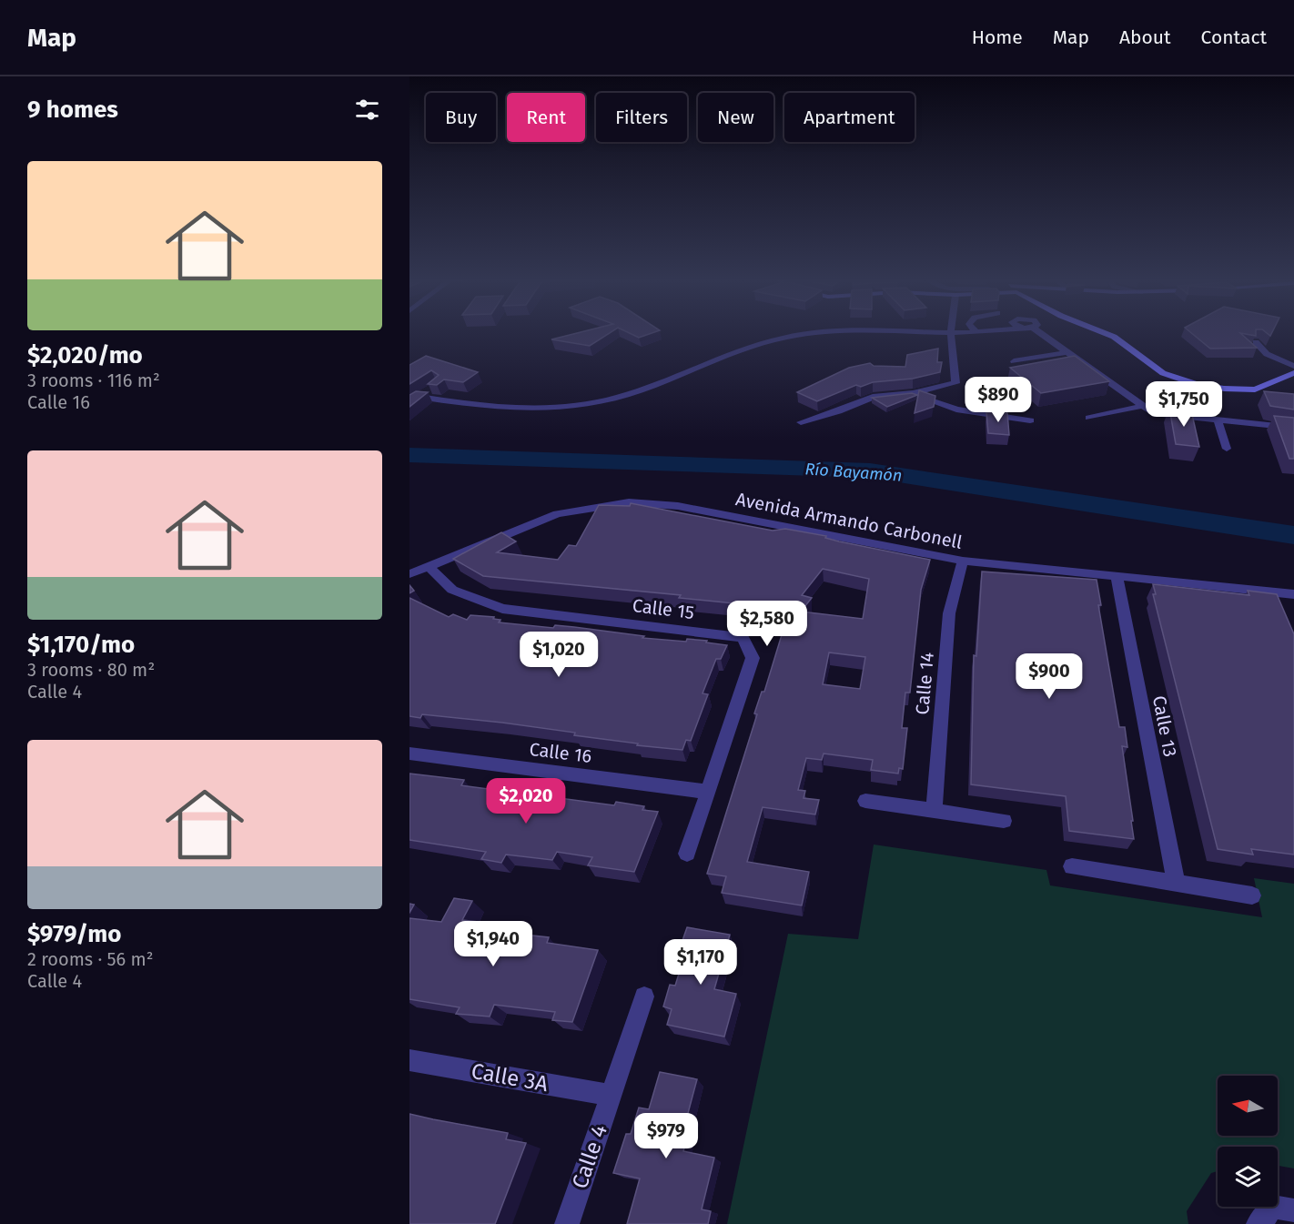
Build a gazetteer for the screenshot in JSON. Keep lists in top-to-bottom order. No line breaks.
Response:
{"streets":{"street":["Avenida Armando Carbonell","Calle 15","Calle 14","Calle 13","Calle 16","Calle 3A","Calle 4"]},"crossings":[["Avenida Armando Carbonell","Calle 15"],["Avenida Armando Carbonell","Calle 14"],["Avenida Armando Carbonell","Calle 13"],["Calle 15","Calle 16"],["Calle 3A","Calle 4"]],"water":["Río Bayamón"],"north":"left","page":{"header":"Map","nav":["Home","Map","About","Contact"],"heading":"9 homes","chip":["Buy","Rent","Filters","New","Apartment"],"list":[{"name":"$2,020/mo","note":"3 rooms · 116 m² · Calle 16"},{"name":"$1,170/mo","note":"3 rooms · 80 m² · Calle 4"},{"name":"$979/mo","note":"2 rooms · 56 m² · Calle 4"}],"price":["$890","$1,750","$2,580","$1,020","$900","$2,020","$1,940","$1,170","$979"]}}
